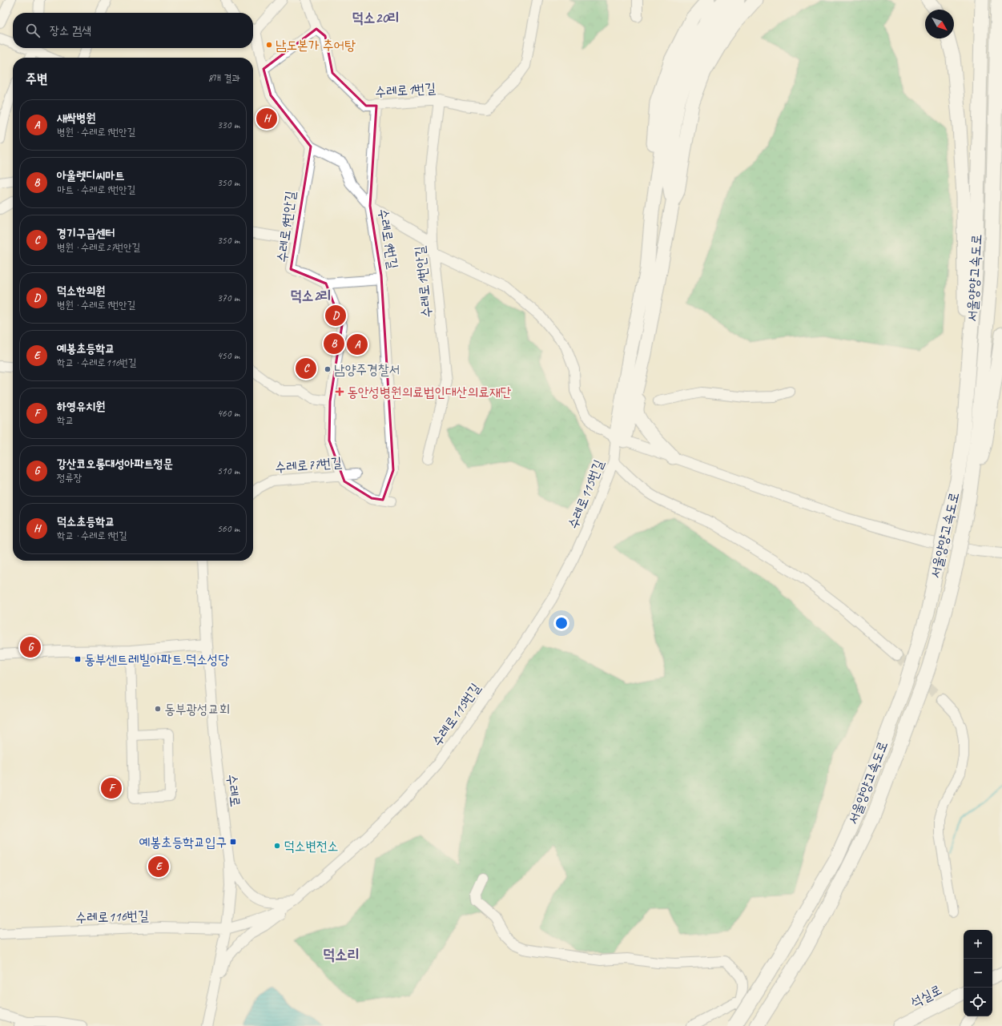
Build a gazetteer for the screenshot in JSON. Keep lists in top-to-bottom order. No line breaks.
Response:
{"streets":{"highway":["서울양양고속도로"],"main road":["석실로"],"street":["수레로1번길","수레로9번안길","수레로9번길","수레로1번안길","수레로77번길","수레로115번길","수레로","수레로116번길"]},"crossings":[["수레로1번길","수레로1번안길"],["수레로9번안길","수레로9번길"],["수레로9번길","수레로77번길"],["수레로115번길","수레로"],["수레로115번길","수레로116번길"],["수레로","수레로116번길"]],"districts":["덕소20리","덕소2리","덕소리"],"places":{"other":["남도본가 추어탕","남양주경찰서","동부광성교회","덕소변전소"],"health":["동안성병원의료법인대산의료재단"],"transit":["동부센트레빌아파트.덕소성당","예봉초등학교입구"]},"north":"bottom right","page":{"search":"장소 검색","heading":["주변","8개 결과"],"list":[{"mark":"A","name":"새싹병원","note":"병원 · 수레로9번안길","value":"330 m"},{"mark":"B","name":"아울렛디씨마트","note":"마트 · 수레로9번안길","value":"350 m"},{"mark":"C","name":"경기구급센터","note":"병원 · 수레로27번안길","value":"350 m"},{"mark":"D","name":"덕소한의원","note":"병원 · 수레로9번안길","value":"370 m"},{"mark":"E","name":"예봉초등학교","note":"학교 · 수레로116번길","value":"450 m"},{"mark":"F","name":"하영유치원","note":"학교","value":"460 m"},{"mark":"G","name":"강산코오롱대성아파트정문","note":"정류장","value":"510 m"},{"mark":"H","name":"덕소초등학교","note":"학교 · 수레로9번길","value":"560 m"}],"pins":["H","D","B","A","C","G","F","E"],"map_buttons":["+","−"]}}
